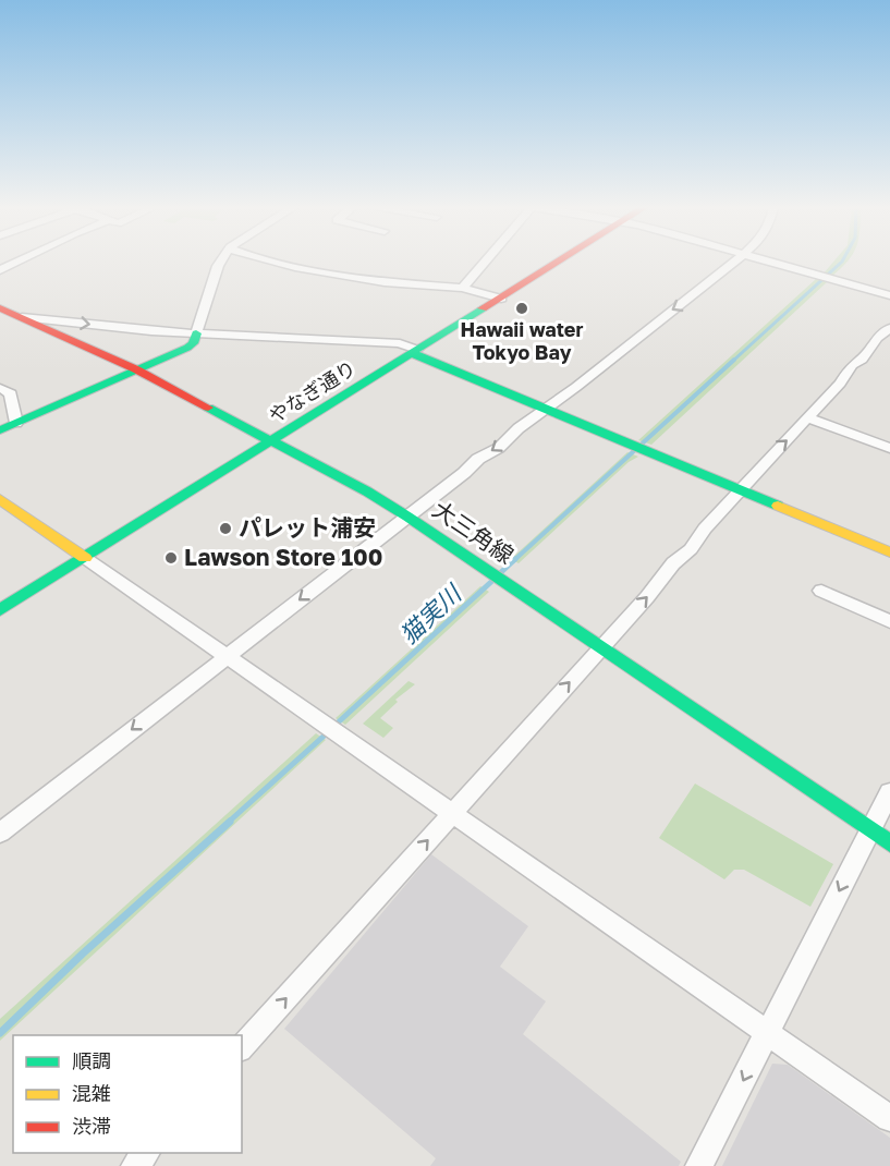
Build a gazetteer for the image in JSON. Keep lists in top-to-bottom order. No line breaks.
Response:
{"streets":{"street":["やなぎ通り","大三角線"]},"crossings":[["やなぎ通り","大三角線"]],"water":["猫実川"],"places":["Hawaii water Tokyo Bay","パレット浦安","Lawson Store 100"],"legend":["順調","混雑","渋滞"]}
